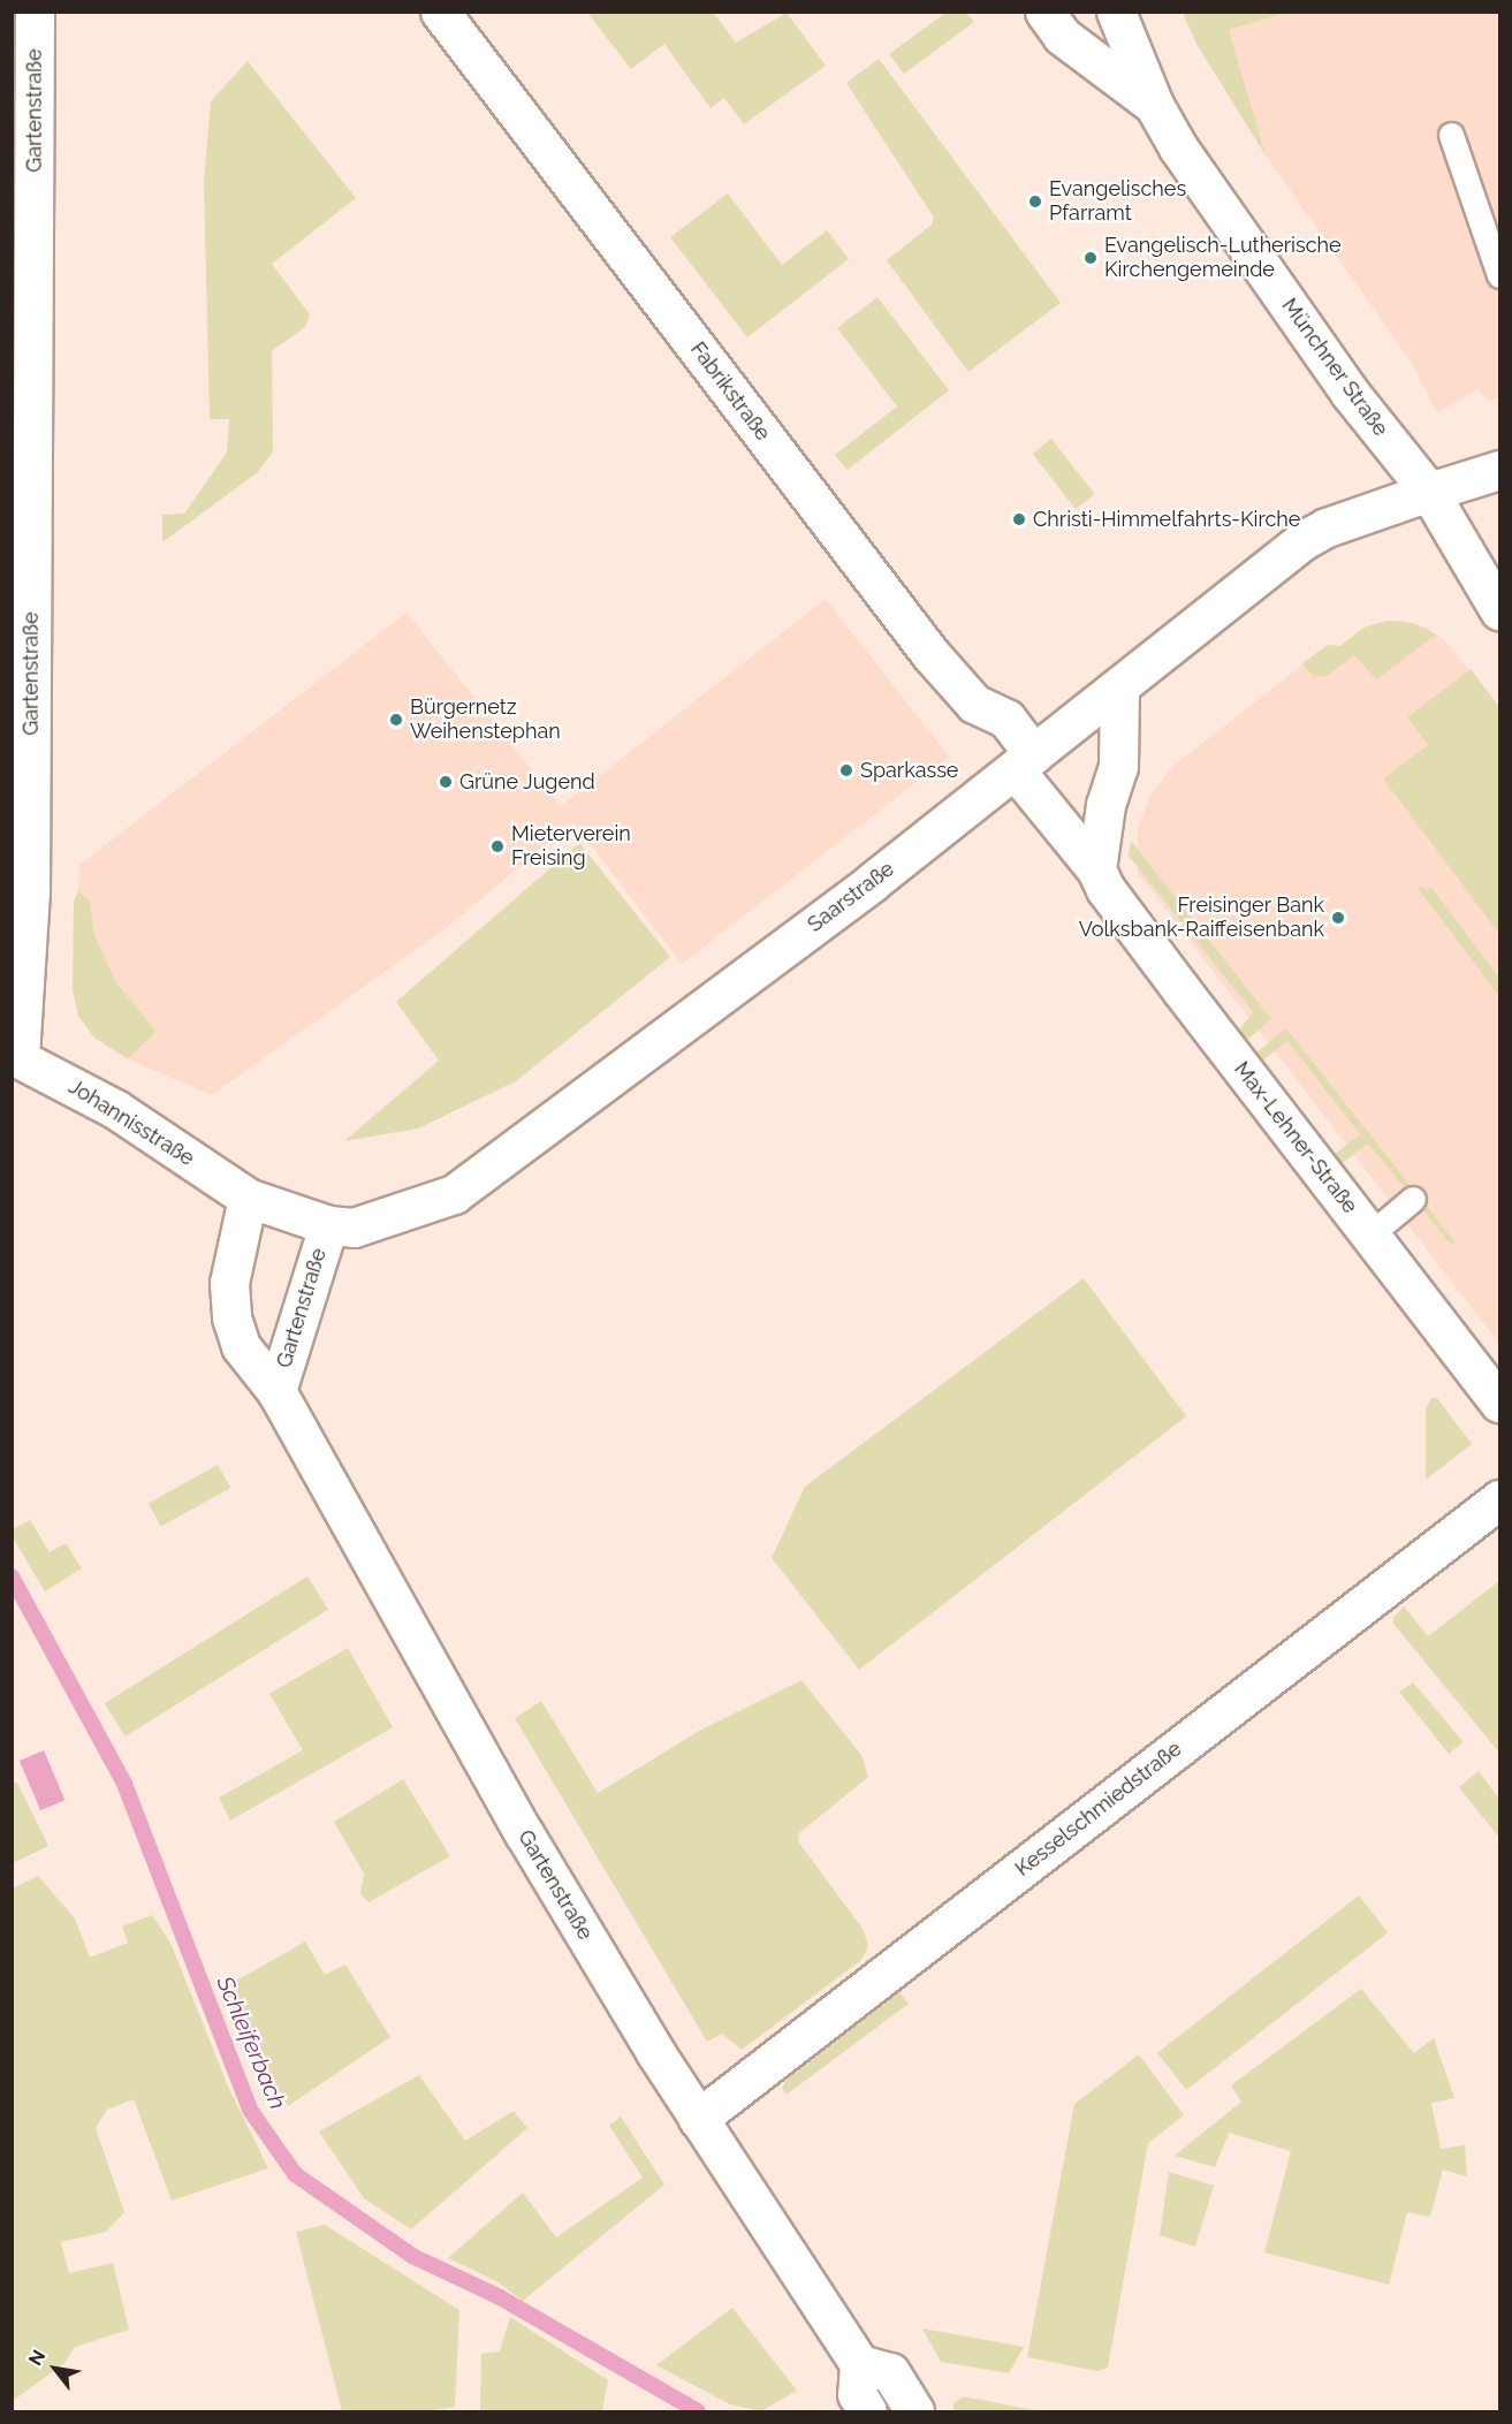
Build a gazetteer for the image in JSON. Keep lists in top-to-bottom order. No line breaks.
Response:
{"streets":{"street":["Gartenstraße","Münchner Straße","Fabrikstraße","Saarstraße","Johannisstraße","Max-Lehner-Straße","Kesselschmiedstraße"]},"crossings":[["Gartenstraße","Saarstraße"],["Gartenstraße","Johannisstraße"],["Gartenstraße","Kesselschmiedstraße"],["Münchner Straße","Saarstraße"],["Fabrikstraße","Saarstraße"],["Fabrikstraße","Max-Lehner-Straße"],["Saarstraße","Johannisstraße"],["Saarstraße","Max-Lehner-Straße"]],"water":["Schleiferbach"],"places":["Evangelisches Pfarramt","Evangelisch-Lutherische Kirchengemeinde","Christi-Himmelfahrts-Kirche","Bürgernetz Weihenstephan","Sparkasse","Grüne Jugend","Mieterverein Freising","Freisinger Bank Volksbank-Raiffeisenbank"],"north":"top left"}
